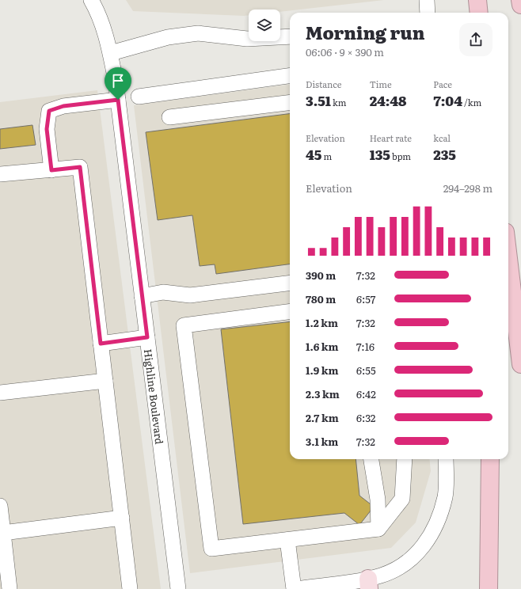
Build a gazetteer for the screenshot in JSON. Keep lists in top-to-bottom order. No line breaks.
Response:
{"streets":{"street":["Highline Boulevard"]},"page":{"heading":["Morning run","06:06 · 9 × 390 m"],"stats":[["Distance","3.51 km"],["Time","24:48"],["Pace","7:04 /km"],["Elevation","45 m"],["Heart rate","135 bpm"],["kcal","235"]],"chart":["Elevation","294–298 m"],"list":[{"name":"390 m","note":"7:32"},{"name":"780 m","note":"6:57"},{"name":"1.2 km","note":"7:32"},{"name":"1.6 km","note":"7:16"},{"name":"1.9 km","note":"6:55"},{"name":"2.3 km","note":"6:42"},{"name":"2.7 km","note":"6:32"},{"name":"3.1 km","note":"7:32"}]}}
